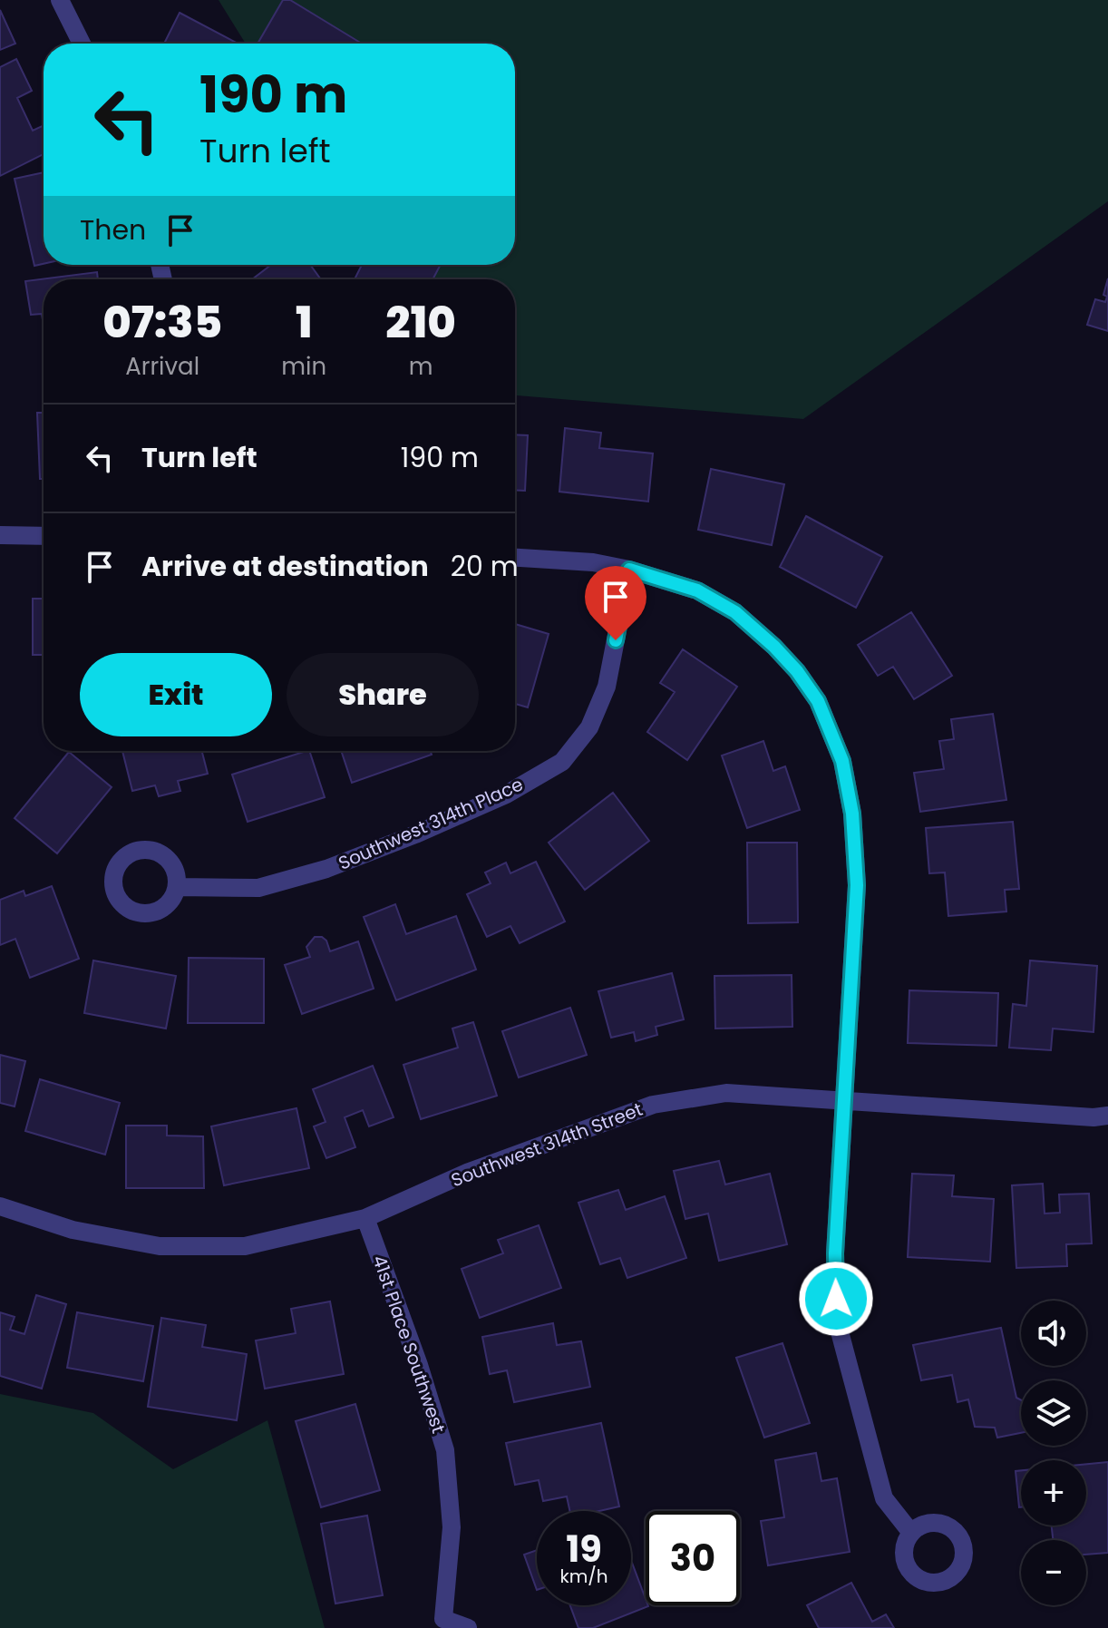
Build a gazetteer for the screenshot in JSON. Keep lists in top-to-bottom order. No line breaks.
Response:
{"streets":{"street":["Southwest 314th Place","Southwest 314th Street","41st Place Southwest"]},"crossings":[["Southwest 314th Street","41st Place Southwest"]],"page":{"turn":["190 m","Turn left"],"then":"Then","eta":["07:35","Arrival","1","min","210","m"],"list":[{"name":"Turn left","value":"190 m"},{"name":"Arrive at destination","value":"20 m"}],"buttons":["Exit","Share"],"map_buttons":["+","−"],"speed":"19 km/h","limit":"30"}}
